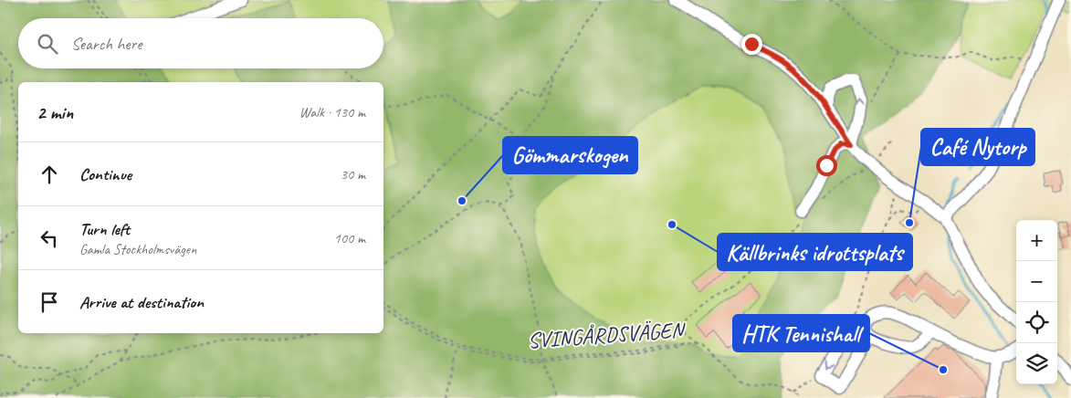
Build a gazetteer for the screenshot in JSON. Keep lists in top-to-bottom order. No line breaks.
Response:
{"streets":{"path":["SVINGÅRDSVÄGEN"]},"places":["Gömmarskogen","Café Nytorp","Källbrinks idrottsplats","HTK Tennishall"],"page":{"search":"Search here","heading":["2 min","Walk · 130 m"],"list":[["Continue","30 m"],["Turn left","Gamla Stockholmsvägen","100 m"],"Arrive at destination"],"map_buttons":["+","−"]}}
